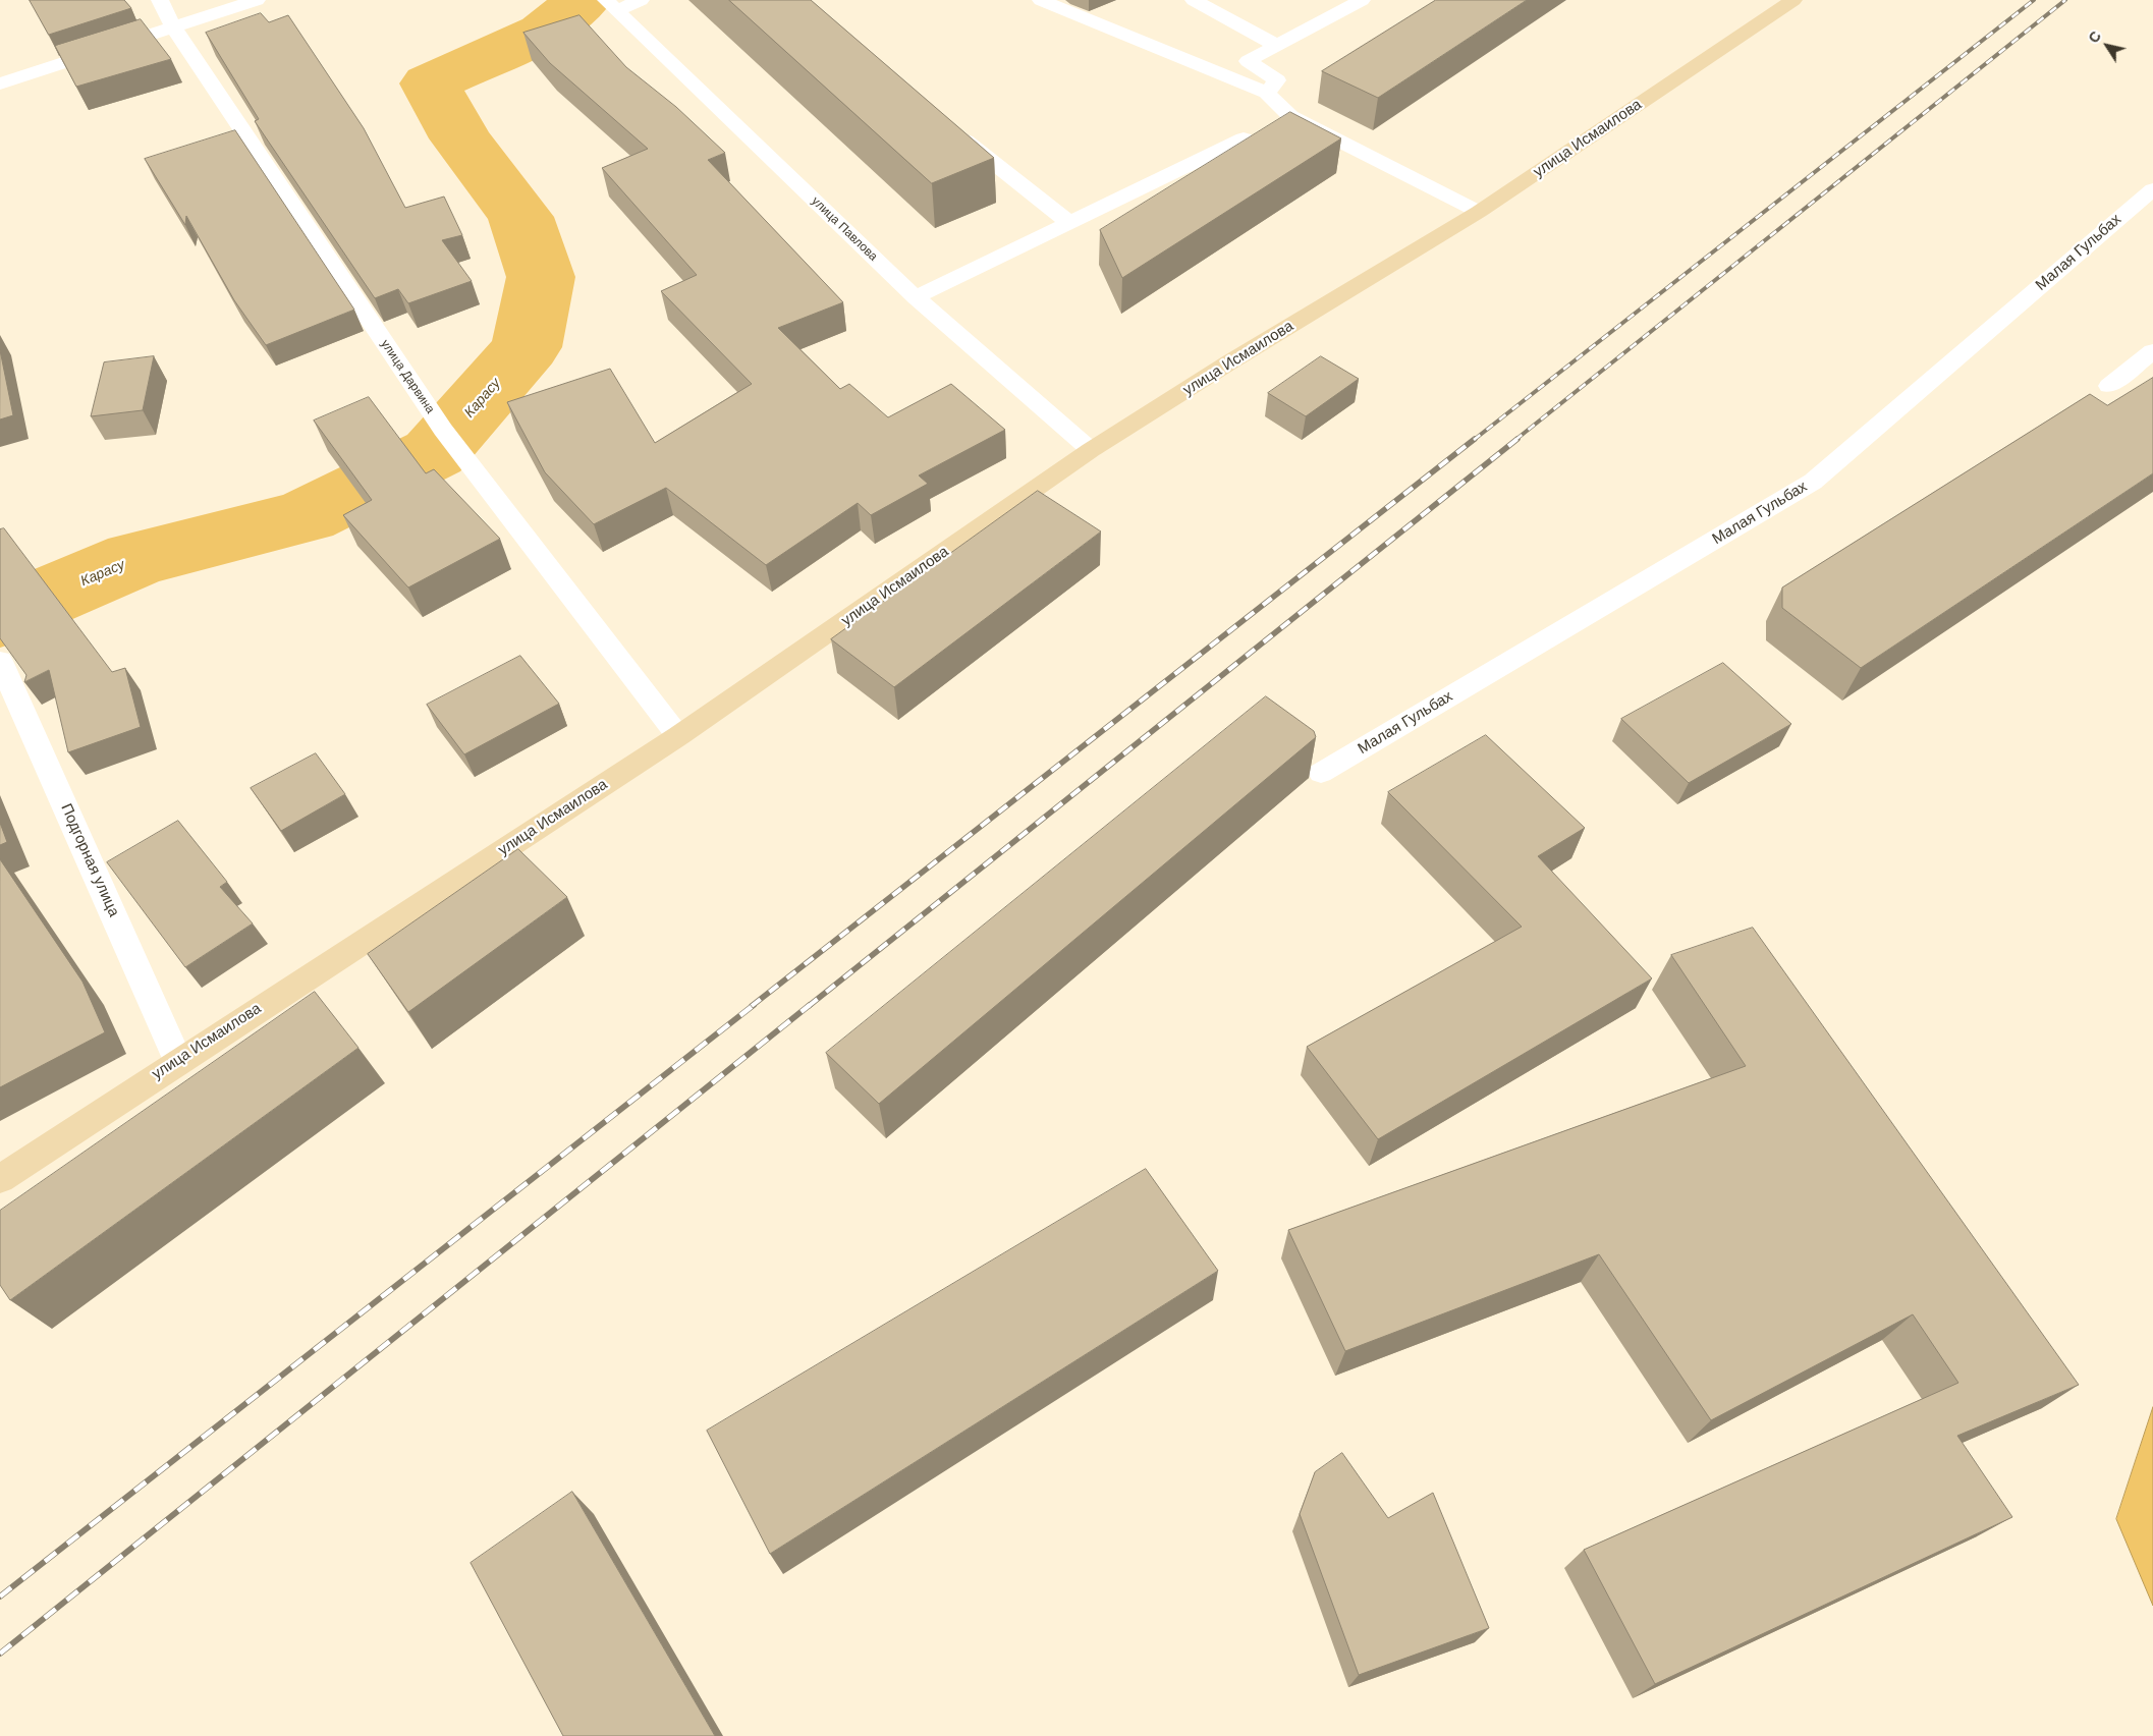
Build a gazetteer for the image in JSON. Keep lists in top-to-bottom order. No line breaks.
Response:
{"streets":{"main road":["улица Исмаилова"],"street":["улица Павлова","Малая Гульбах","улица Дарвина","Подгорная улица"]},"crossings":[["улица Исмаилова","улица Павлова"],["улица Исмаилова","улица Дарвина"],["улица Исмаилова","Подгорная улица"]],"water":["Карасу"],"north":"top left"}
